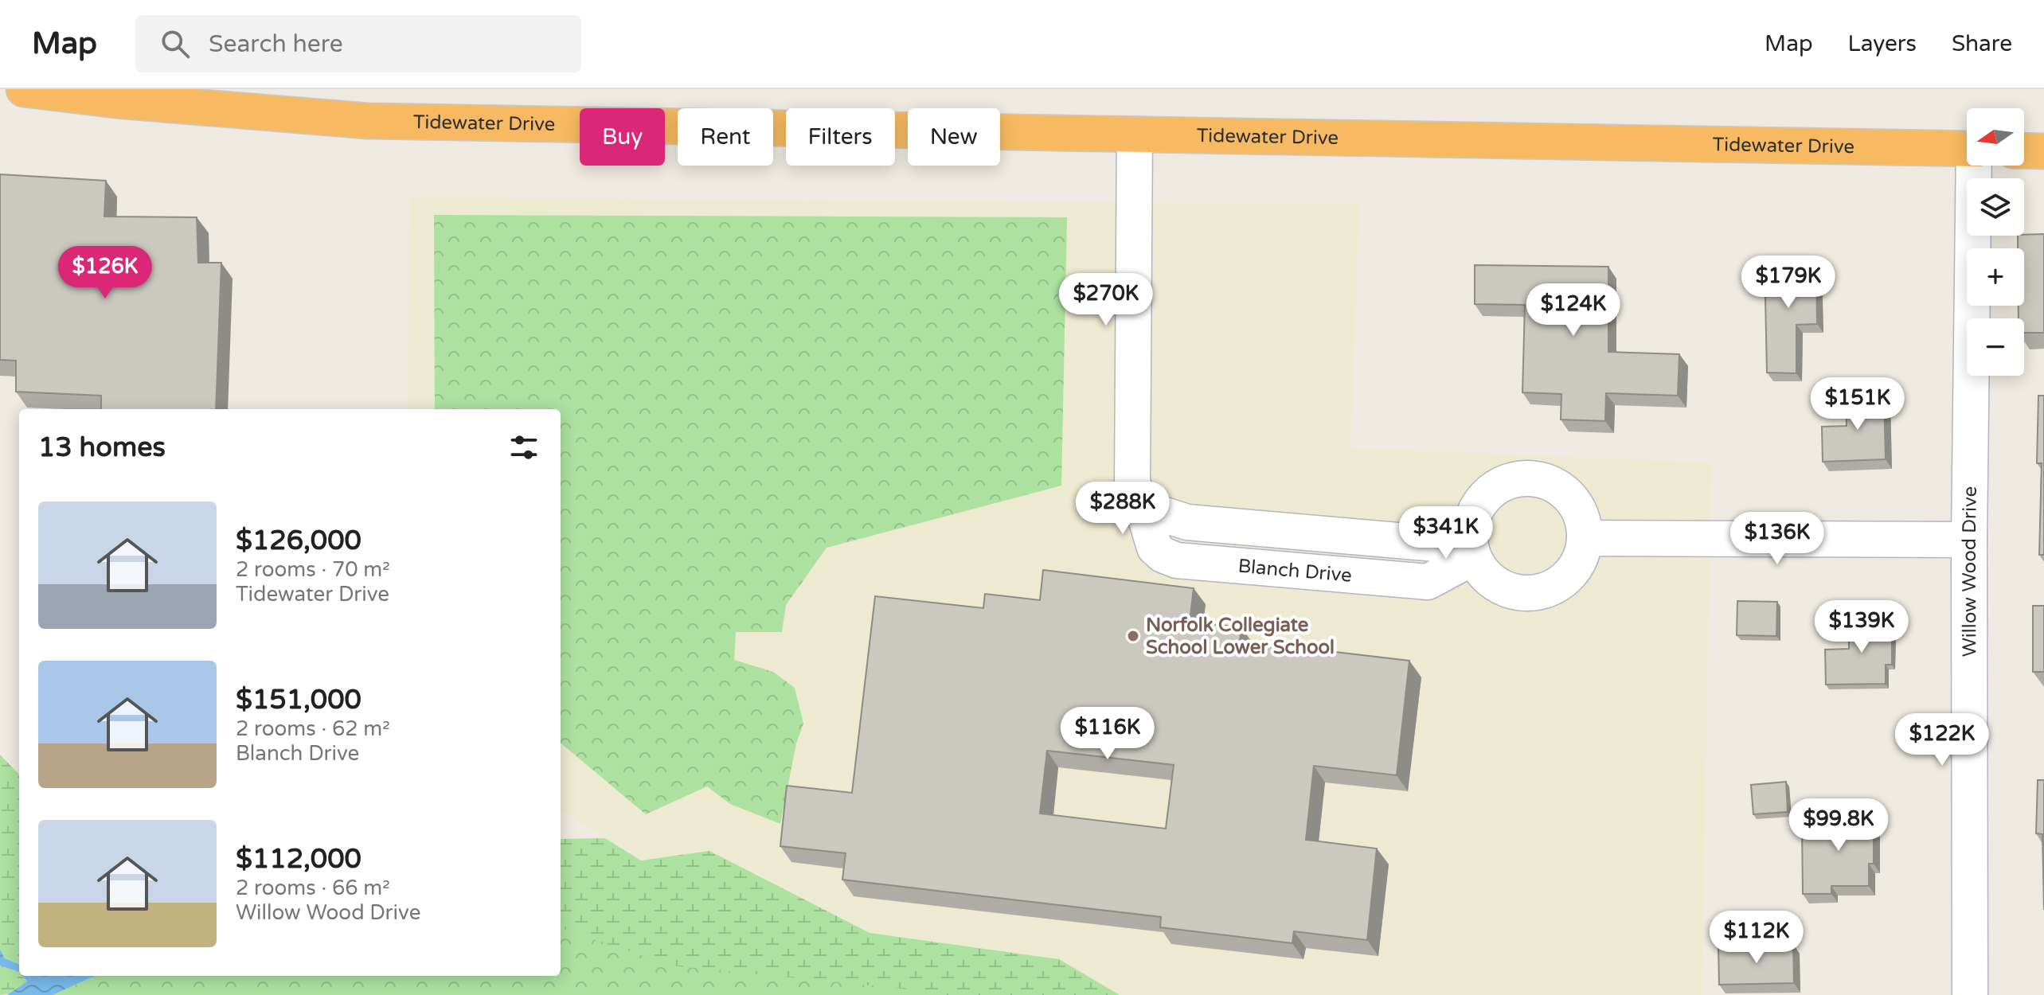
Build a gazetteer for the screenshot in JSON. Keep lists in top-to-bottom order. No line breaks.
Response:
{"streets":{"highway":["Tidewater Drive"],"street":["Blanch Drive","Willow Wood Drive"]},"crossings":[["Tidewater Drive","Blanch Drive"]],"places":["Norfolk Collegiate School Lower School"],"north":"left","page":{"header":"Map","search":"Search here","nav":["Map","Layers","Share"],"map_buttons":["+","−"],"chip":["Buy","Rent","Filters","New"],"price":["$126K","$179K","$270K","$124K","$151K","$288K","$341K","$136K","$139K","$116K","$122K","$99.8K","$112K"],"heading":"13 homes","list":[{"name":"$126,000","note":"2 rooms · 70 m² · Tidewater Drive"},{"name":"$151,000","note":"2 rooms · 62 m² · Blanch Drive"},{"name":"$112,000","note":"2 rooms · 66 m² · Willow Wood Drive"}]}}
